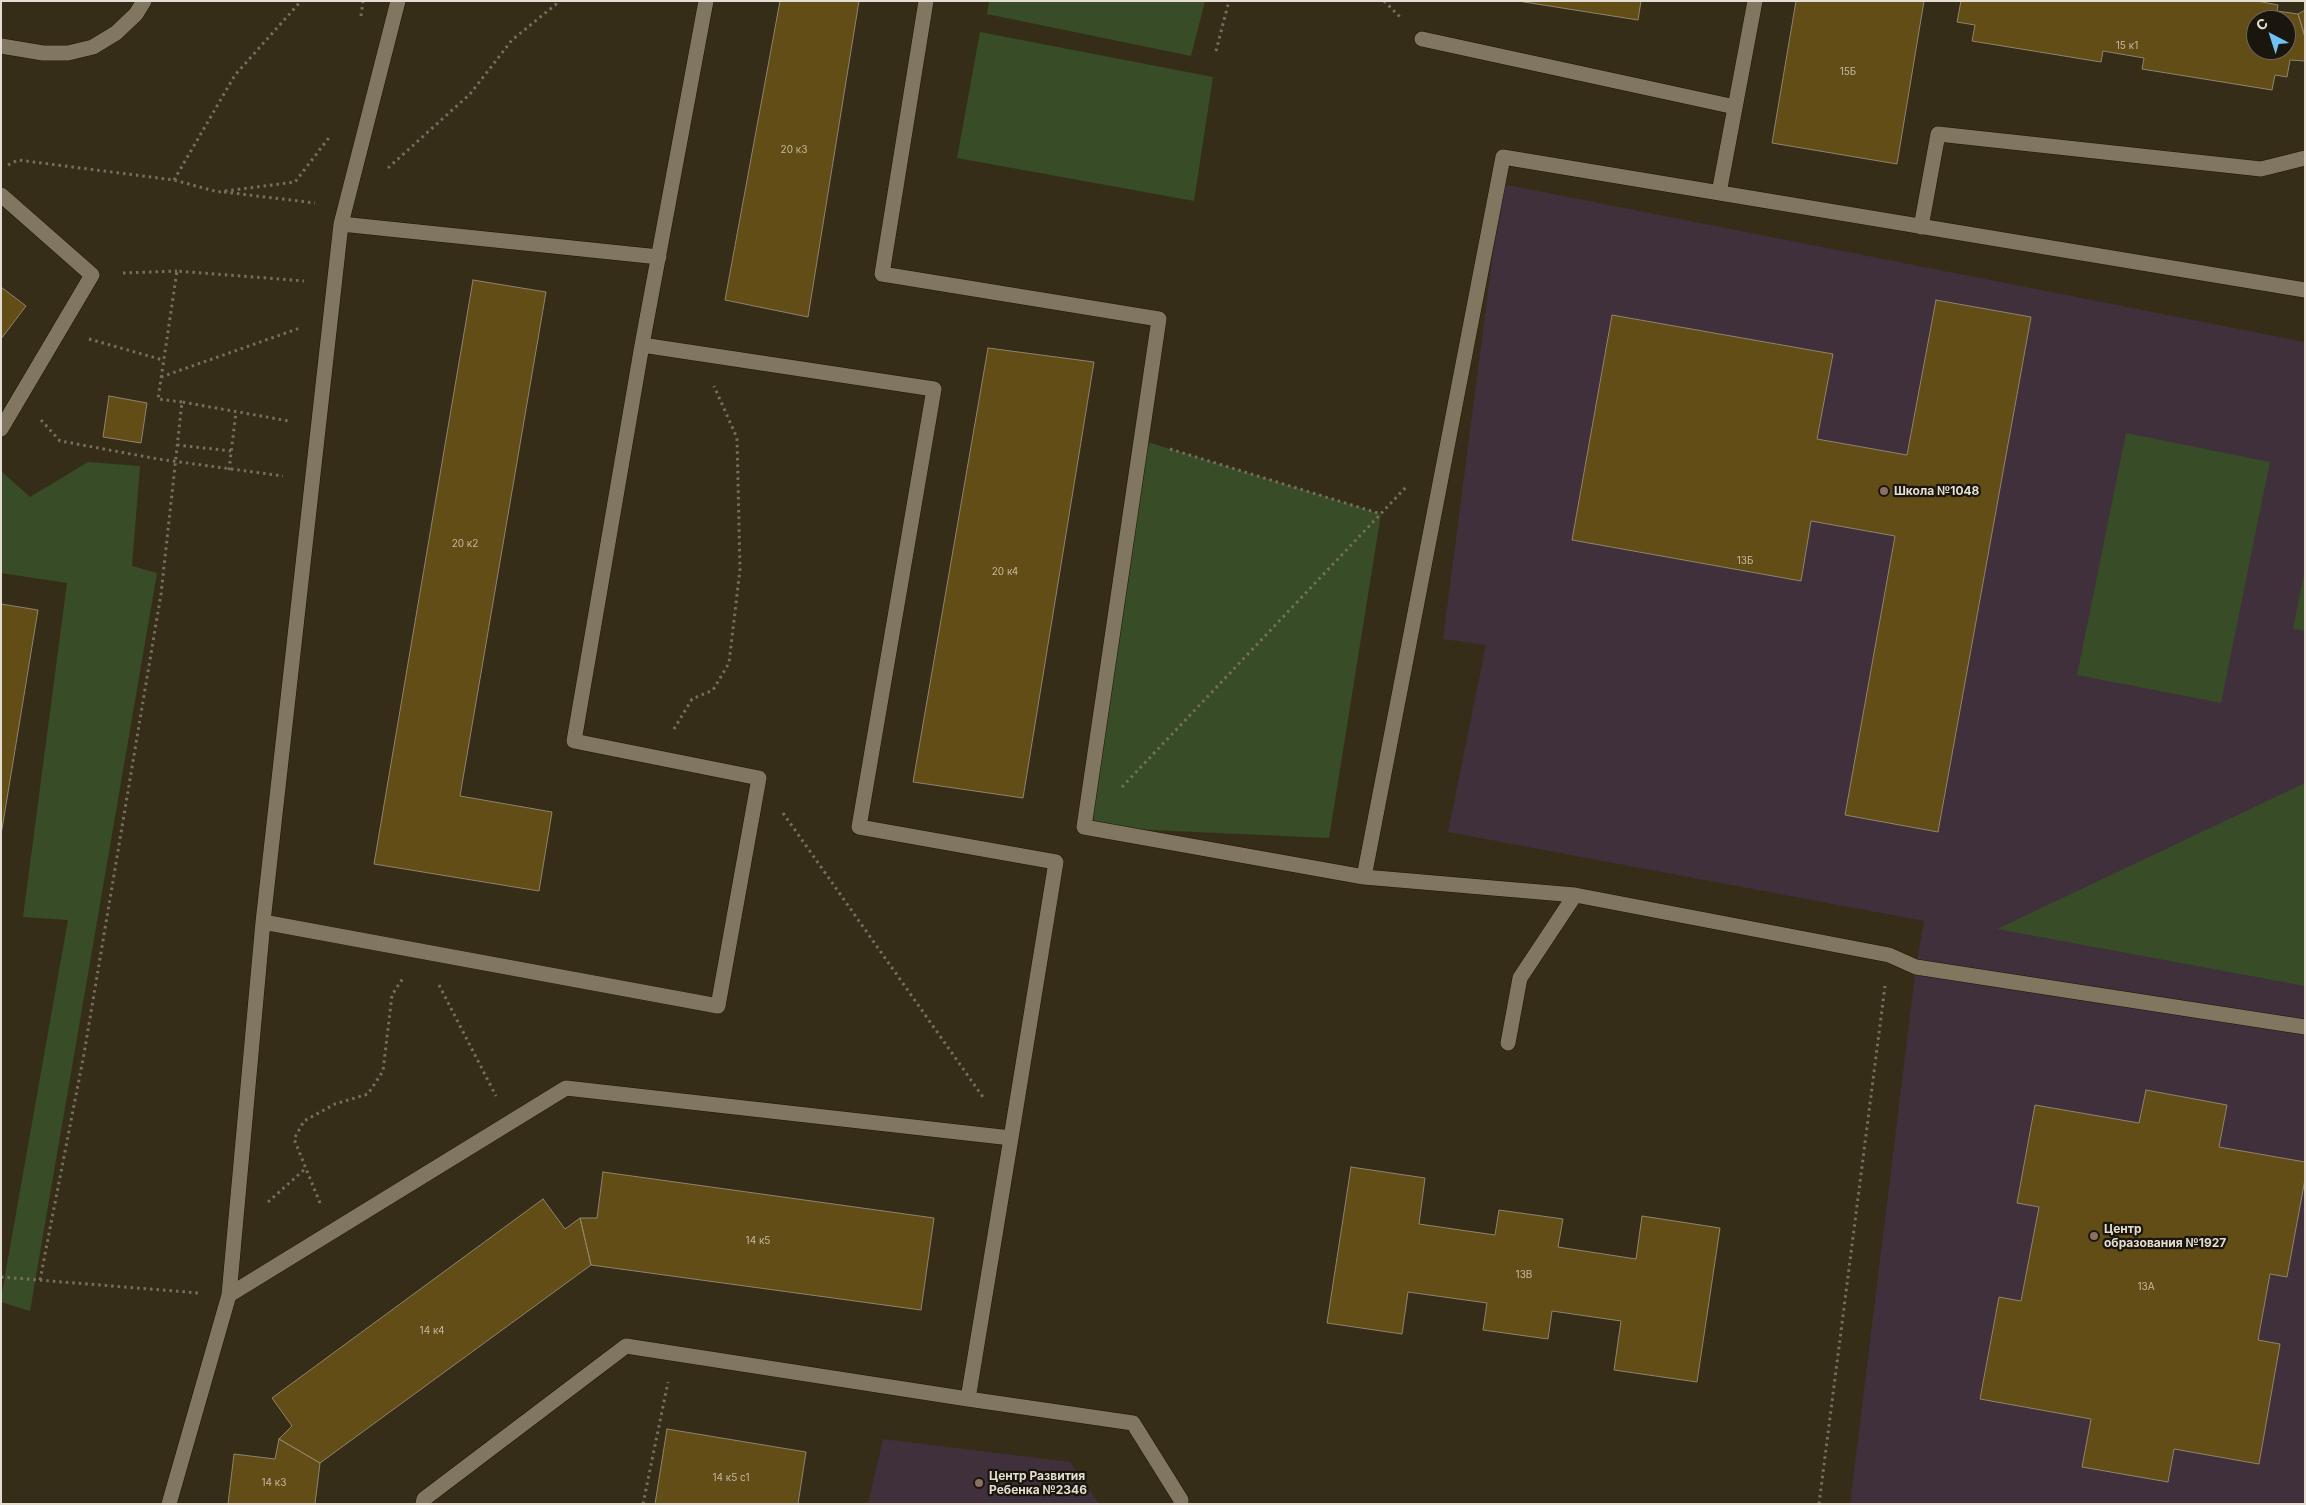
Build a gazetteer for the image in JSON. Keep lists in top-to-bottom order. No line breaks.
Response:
{"places":["Школа №1048","Центр образования №1927","Центр Развития Ребенка №2346"],"house_numbers":["15 к1","15Б","20 к3","20 к2","13Б","20 к4","14 к5","13В","13А","14 к4","14 к5 с1","14 к3"],"north":"top left"}
